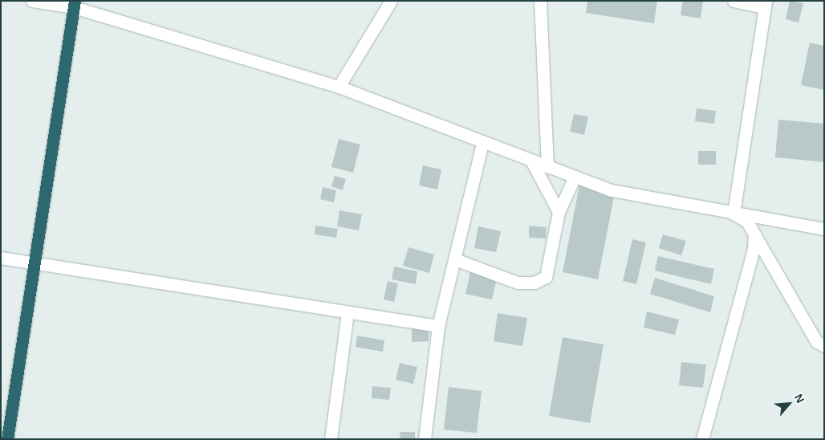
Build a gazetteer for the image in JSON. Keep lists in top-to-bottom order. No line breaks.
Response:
{"north":"top right"}
